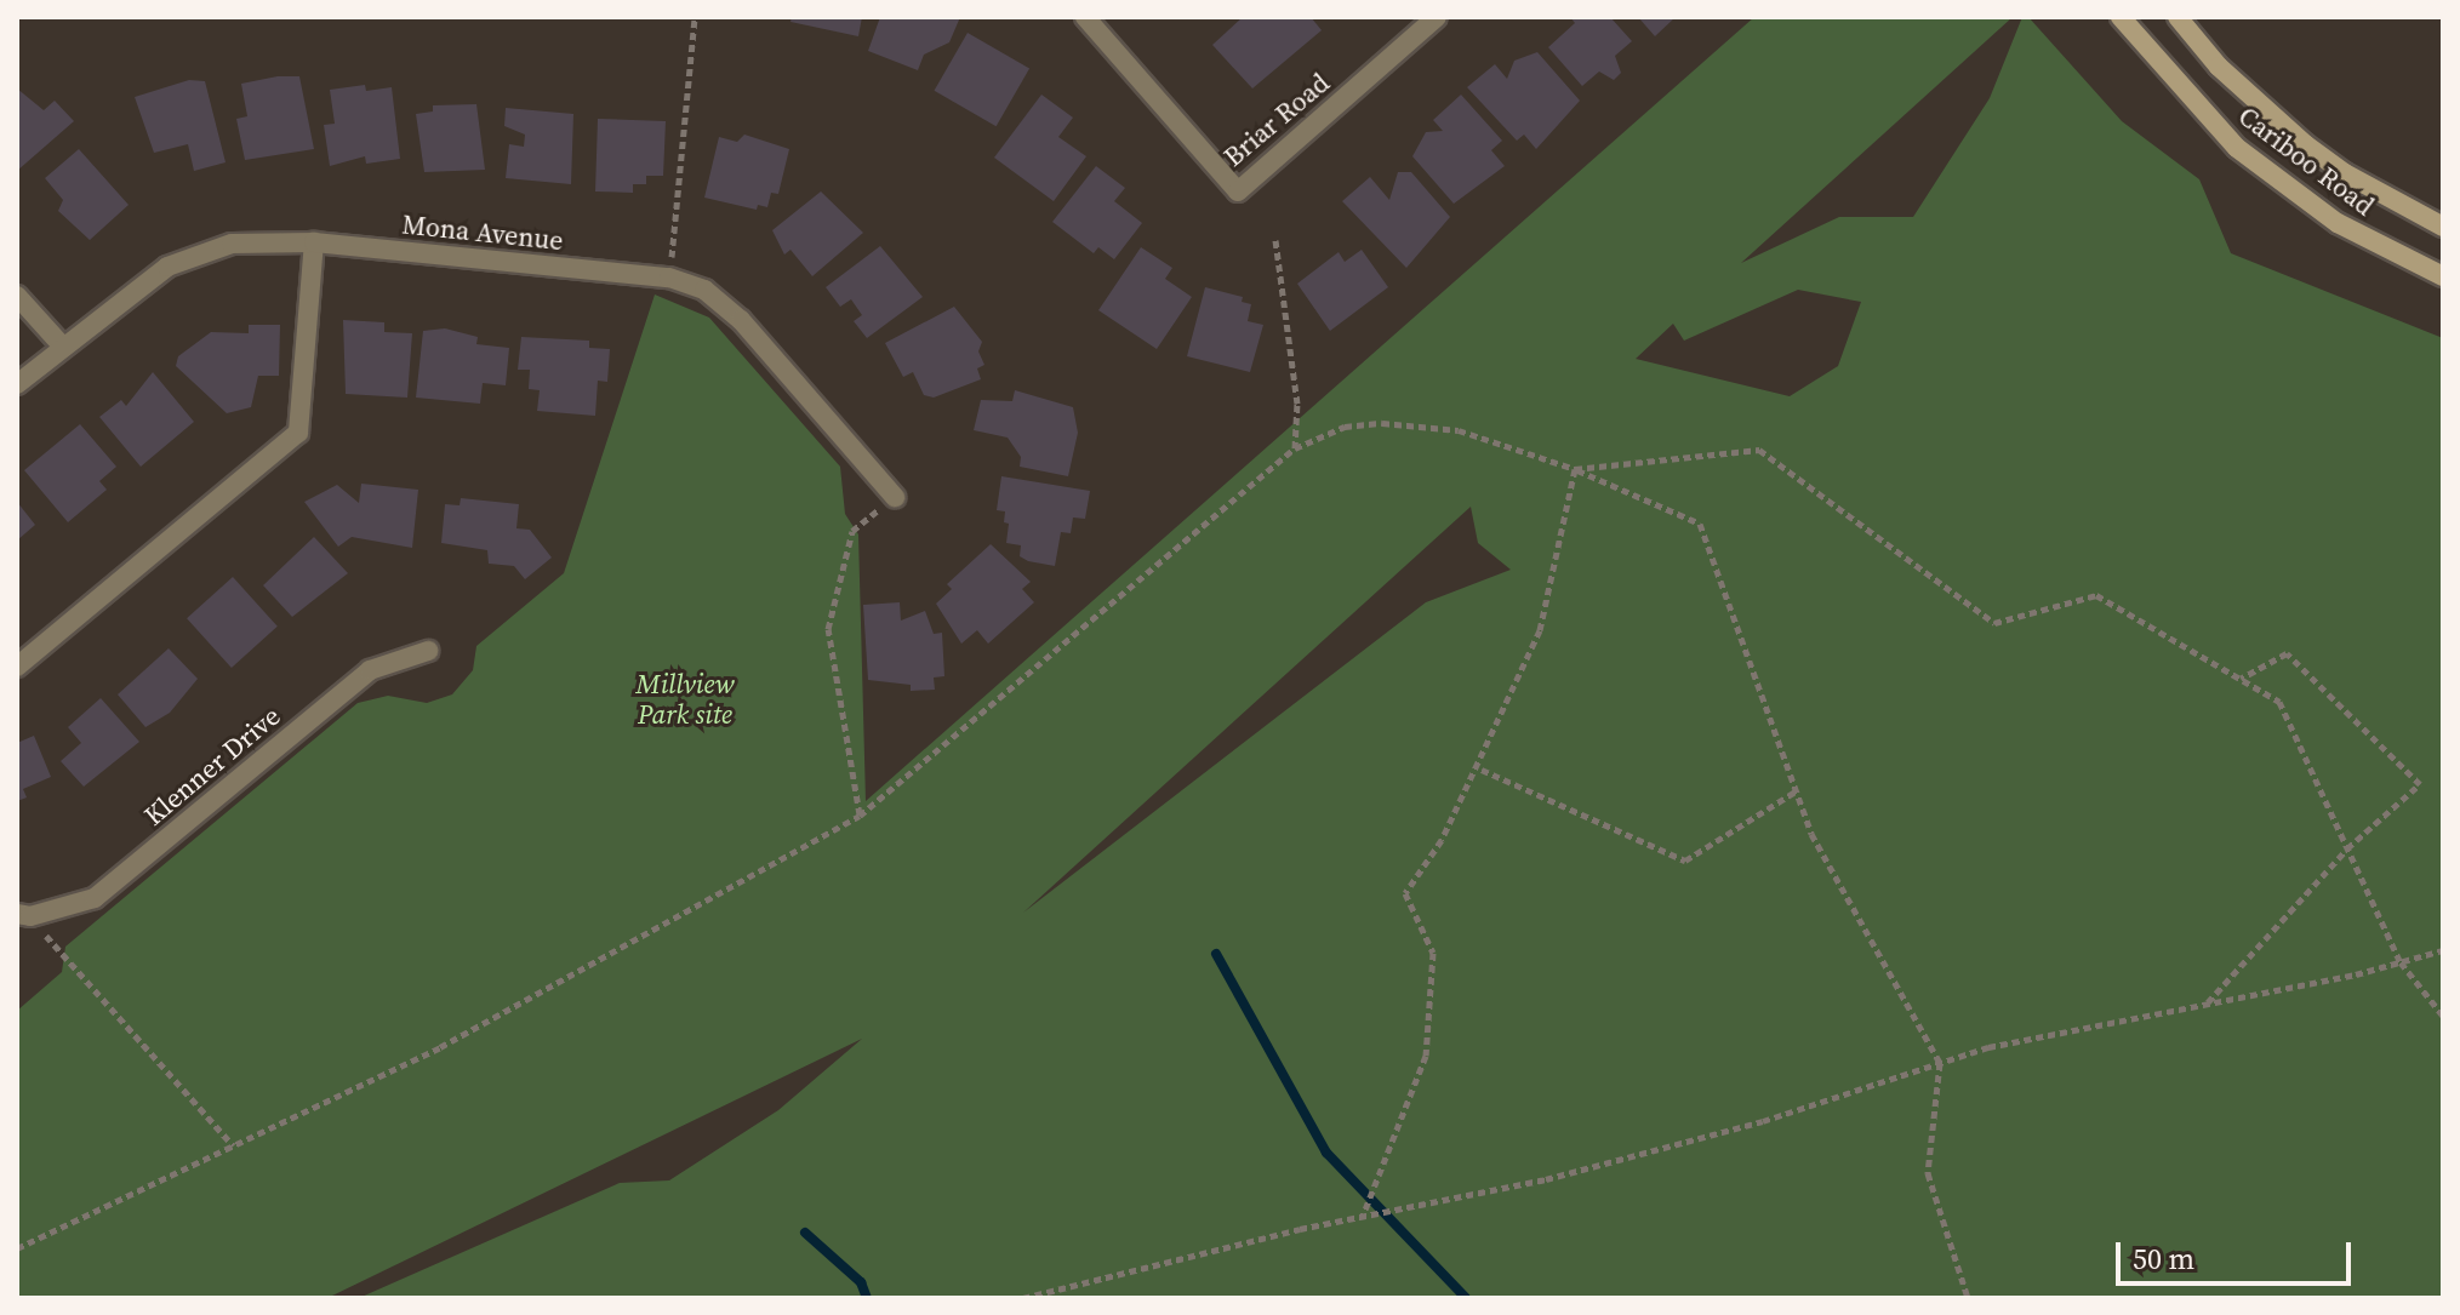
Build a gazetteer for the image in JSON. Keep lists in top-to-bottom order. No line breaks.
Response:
{"streets":{"street":["Briar Road","Cariboo Road","Mona Avenue","Klenner Drive"]},"parks":["Millview Park site"],"scale_bar":"50 m"}
